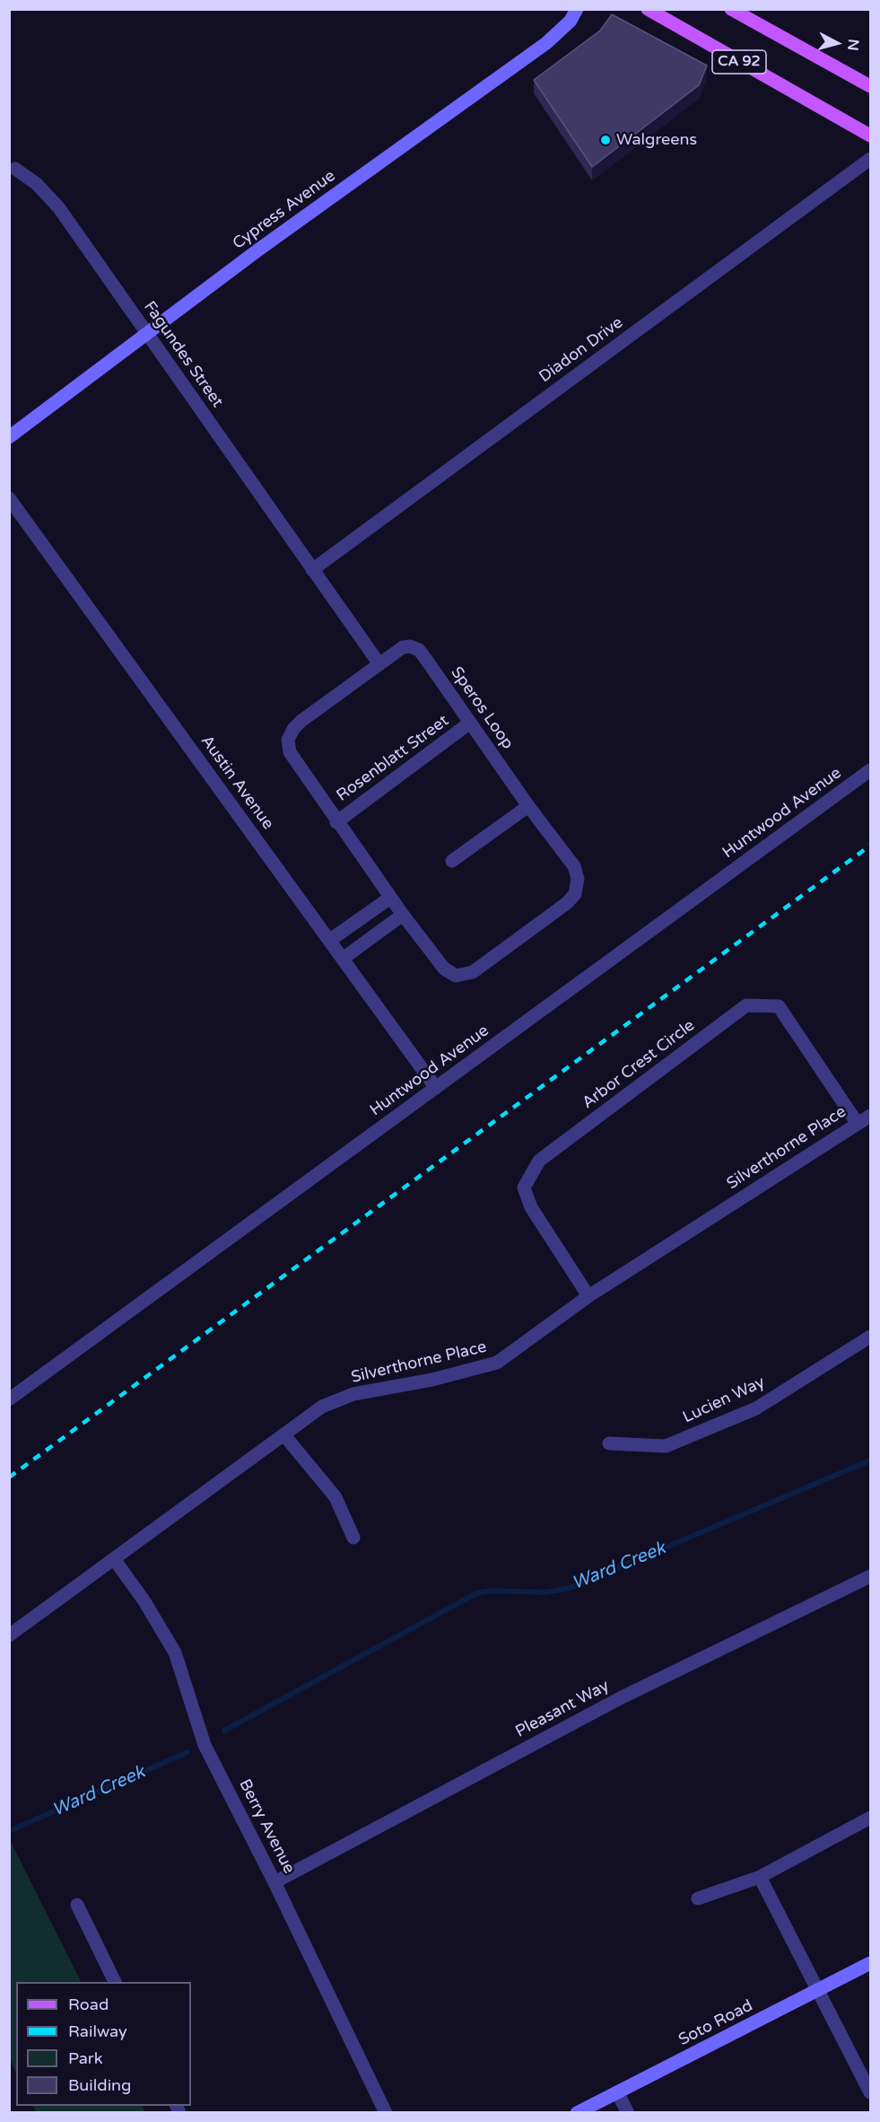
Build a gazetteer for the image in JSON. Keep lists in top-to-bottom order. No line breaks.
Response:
{"streets":{"main road":["CA 92"],"street":["Cypress Avenue","Diadon Drive","Fagundes Street","Speros Loop","Rosenblatt Street","Austin Avenue","Huntwood Avenue","Arbor Crest Circle","Silverthorne Place","Lucien Way","Pleasant Way","Berry Avenue","Soto Road"]},"crossings":[["Cypress Avenue","Fagundes Street"],["Diadon Drive","Fagundes Street"],["Fagundes Street","Speros Loop"],["Speros Loop","Rosenblatt Street"],["Austin Avenue","Huntwood Avenue"],["Arbor Crest Circle","Silverthorne Place"],["Silverthorne Place","Berry Avenue"],["Pleasant Way","Berry Avenue"]],"water":["Ward Creek"],"places":["Walgreens"],"legend":["Road","Railway","Park","Building"],"north":"right"}
